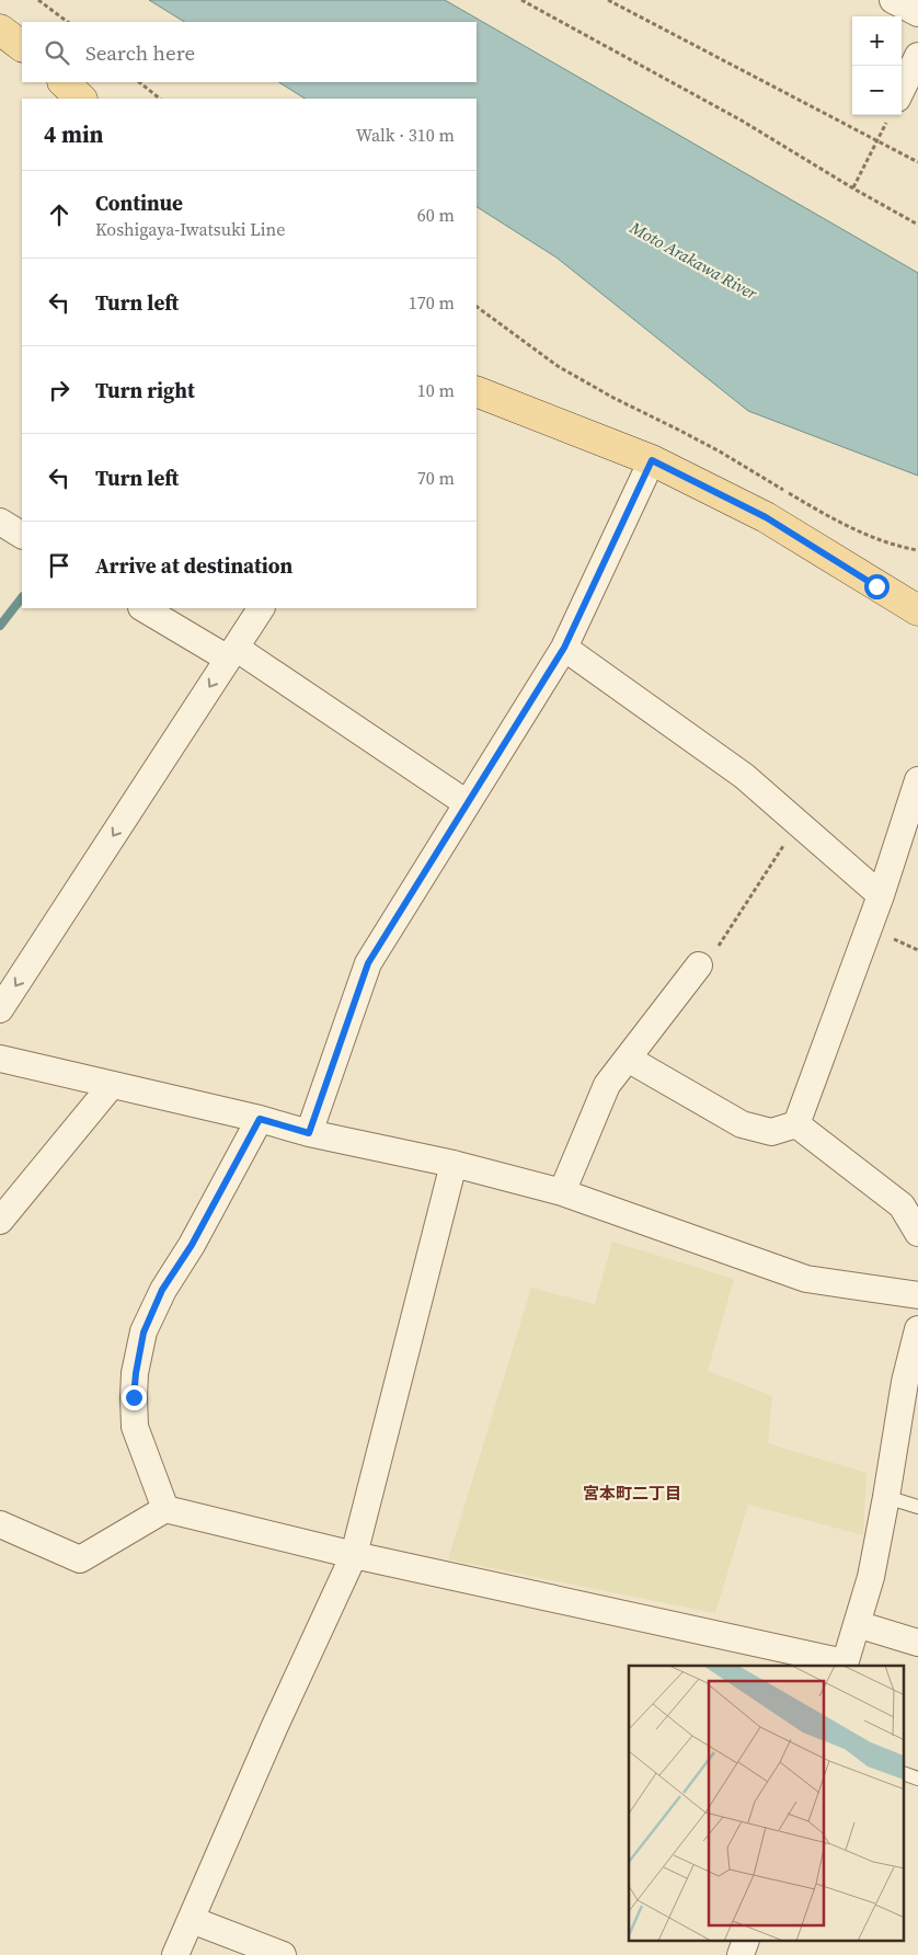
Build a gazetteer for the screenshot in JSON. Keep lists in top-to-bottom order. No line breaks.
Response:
{"districts":["宮本町二丁目"],"water":["Moto Arakawa River"],"page":{"map_buttons":["+","−"],"search":"Search here","heading":["4 min","Walk · 310 m"],"list":[["Continue","Koshigaya-Iwatsuki Line","60 m"],["Turn left","170 m"],["Turn right","10 m"],["Turn left","70 m"],"Arrive at destination"]}}
